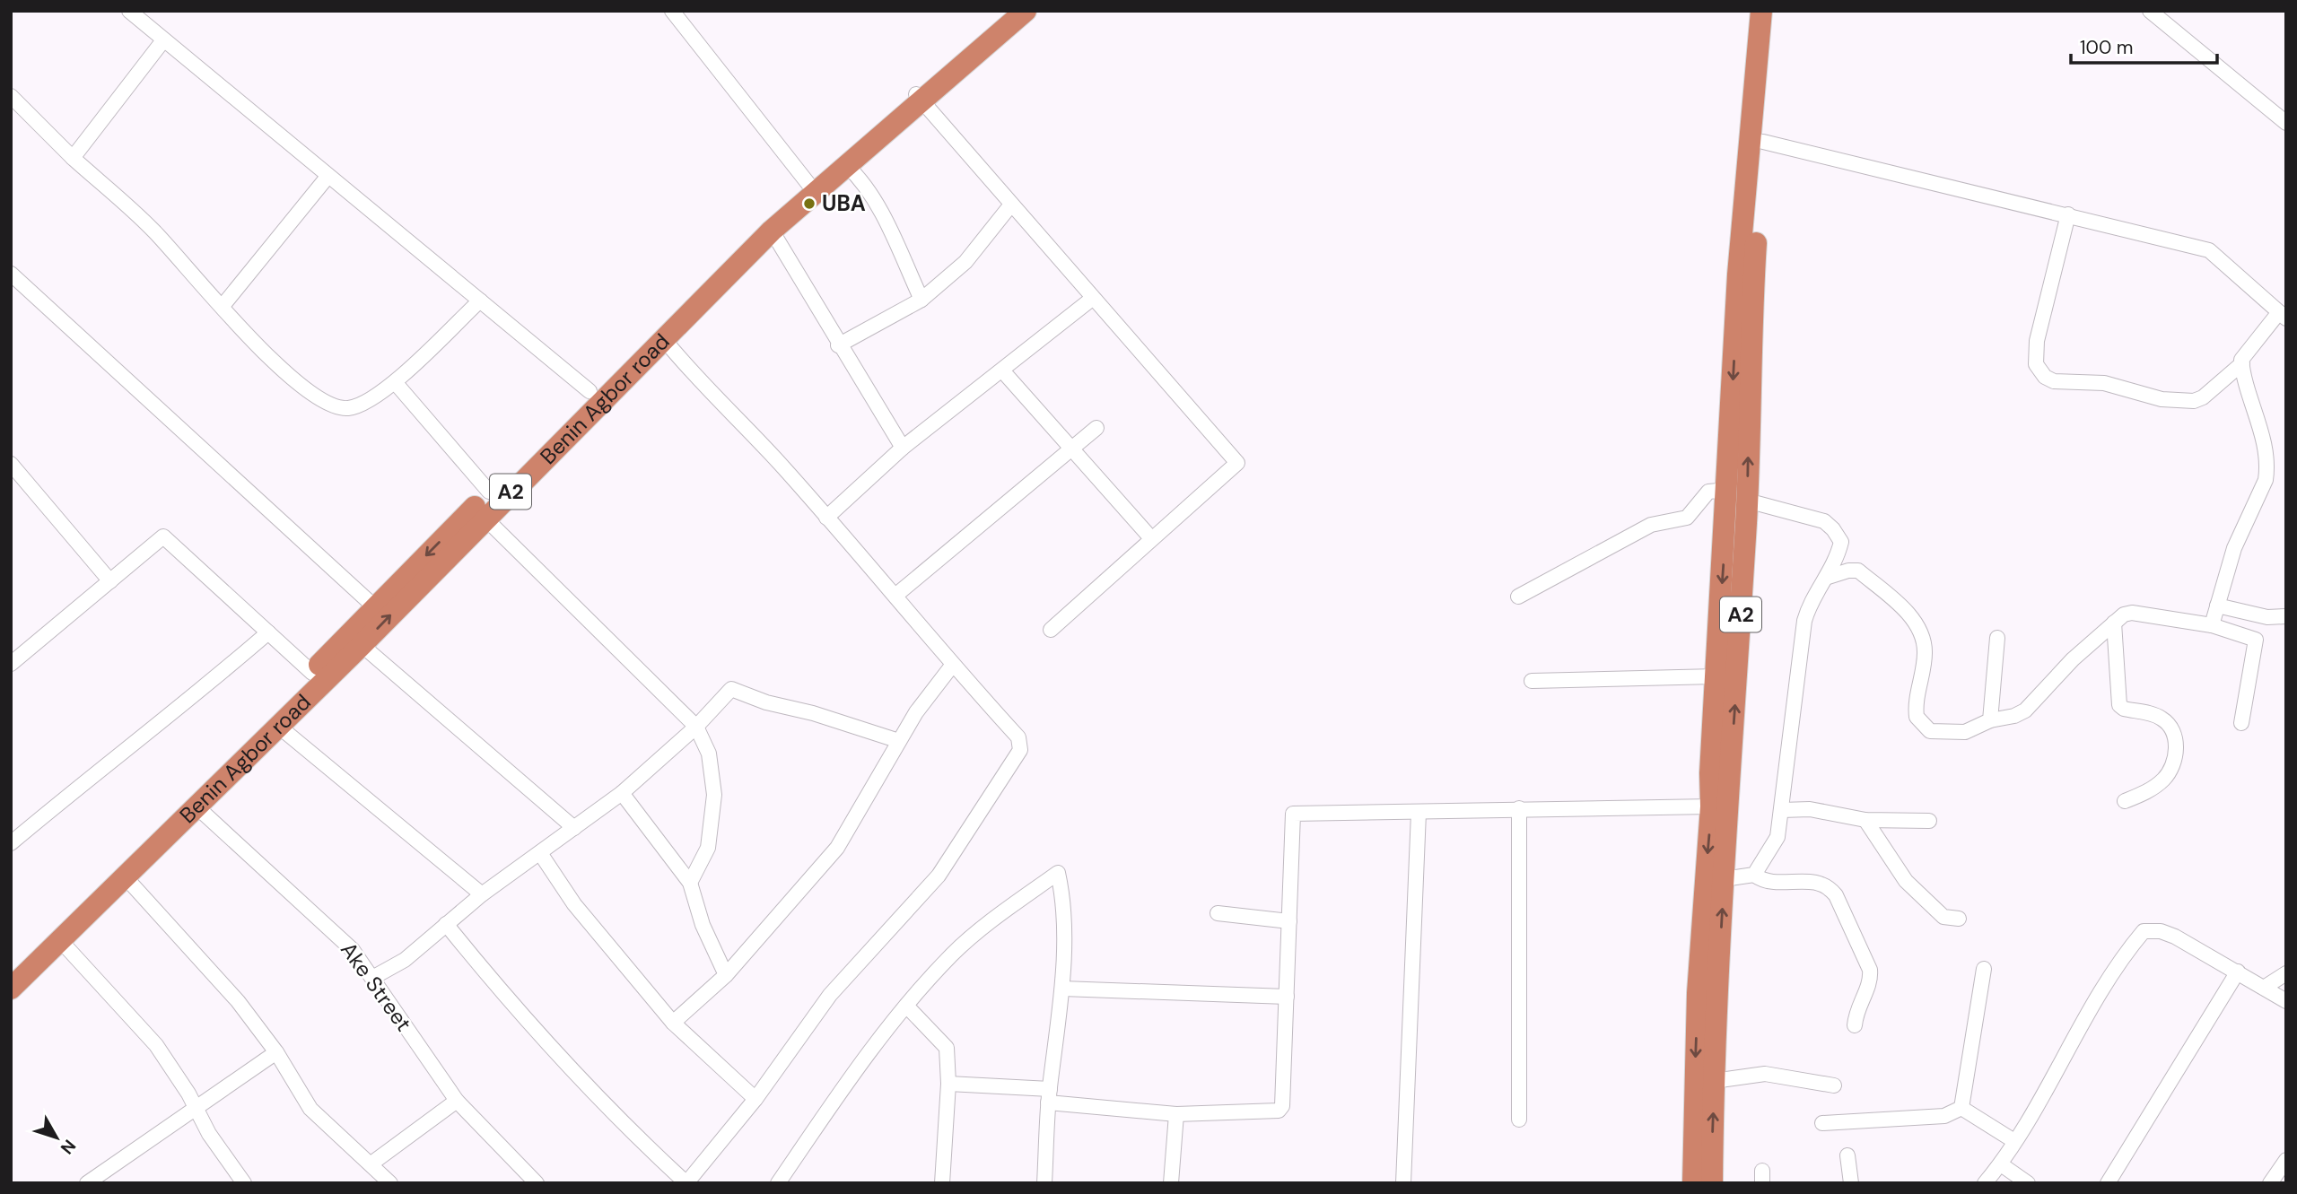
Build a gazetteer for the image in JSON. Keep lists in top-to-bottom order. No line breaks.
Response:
{"streets":{"highway":["Benin Agbor road","A2"],"street":["Ake Street"]},"crossings":[["Benin Agbor road","Ake Street"]],"places":["UBA"],"scale_bar":"100 m","north":"bottom right"}
